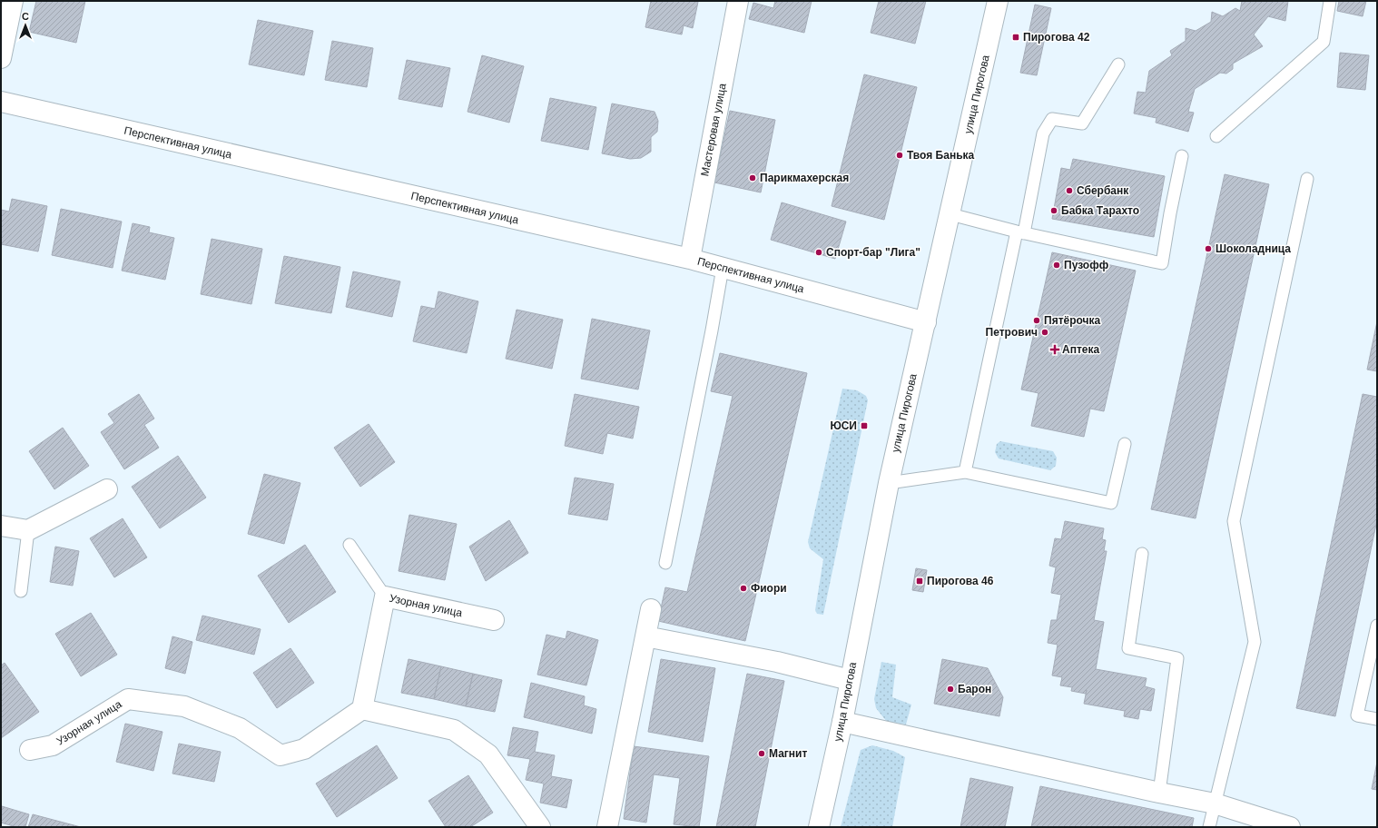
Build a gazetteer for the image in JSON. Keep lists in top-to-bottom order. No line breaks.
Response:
{"streets":{"street":["улица Пирогова","Мастеровая улица","Перспективная улица","Узорная улица"]},"crossings":[["улица Пирогова","Перспективная улица"],["Мастеровая улица","Перспективная улица"]],"places":{"transit":["Пирогова 42","ЮСИ","Пирогова 46"],"other":["Твоя Банька","Парикмахерская","Сбербанк","Бабка Тарахто","Шоколадница","Спорт-бар \"Лига\"","Пузофф","Пятёрочка","Петрович","Фиори","Барон","Магнит"],"health":["Аптека"]},"north":"top"}
